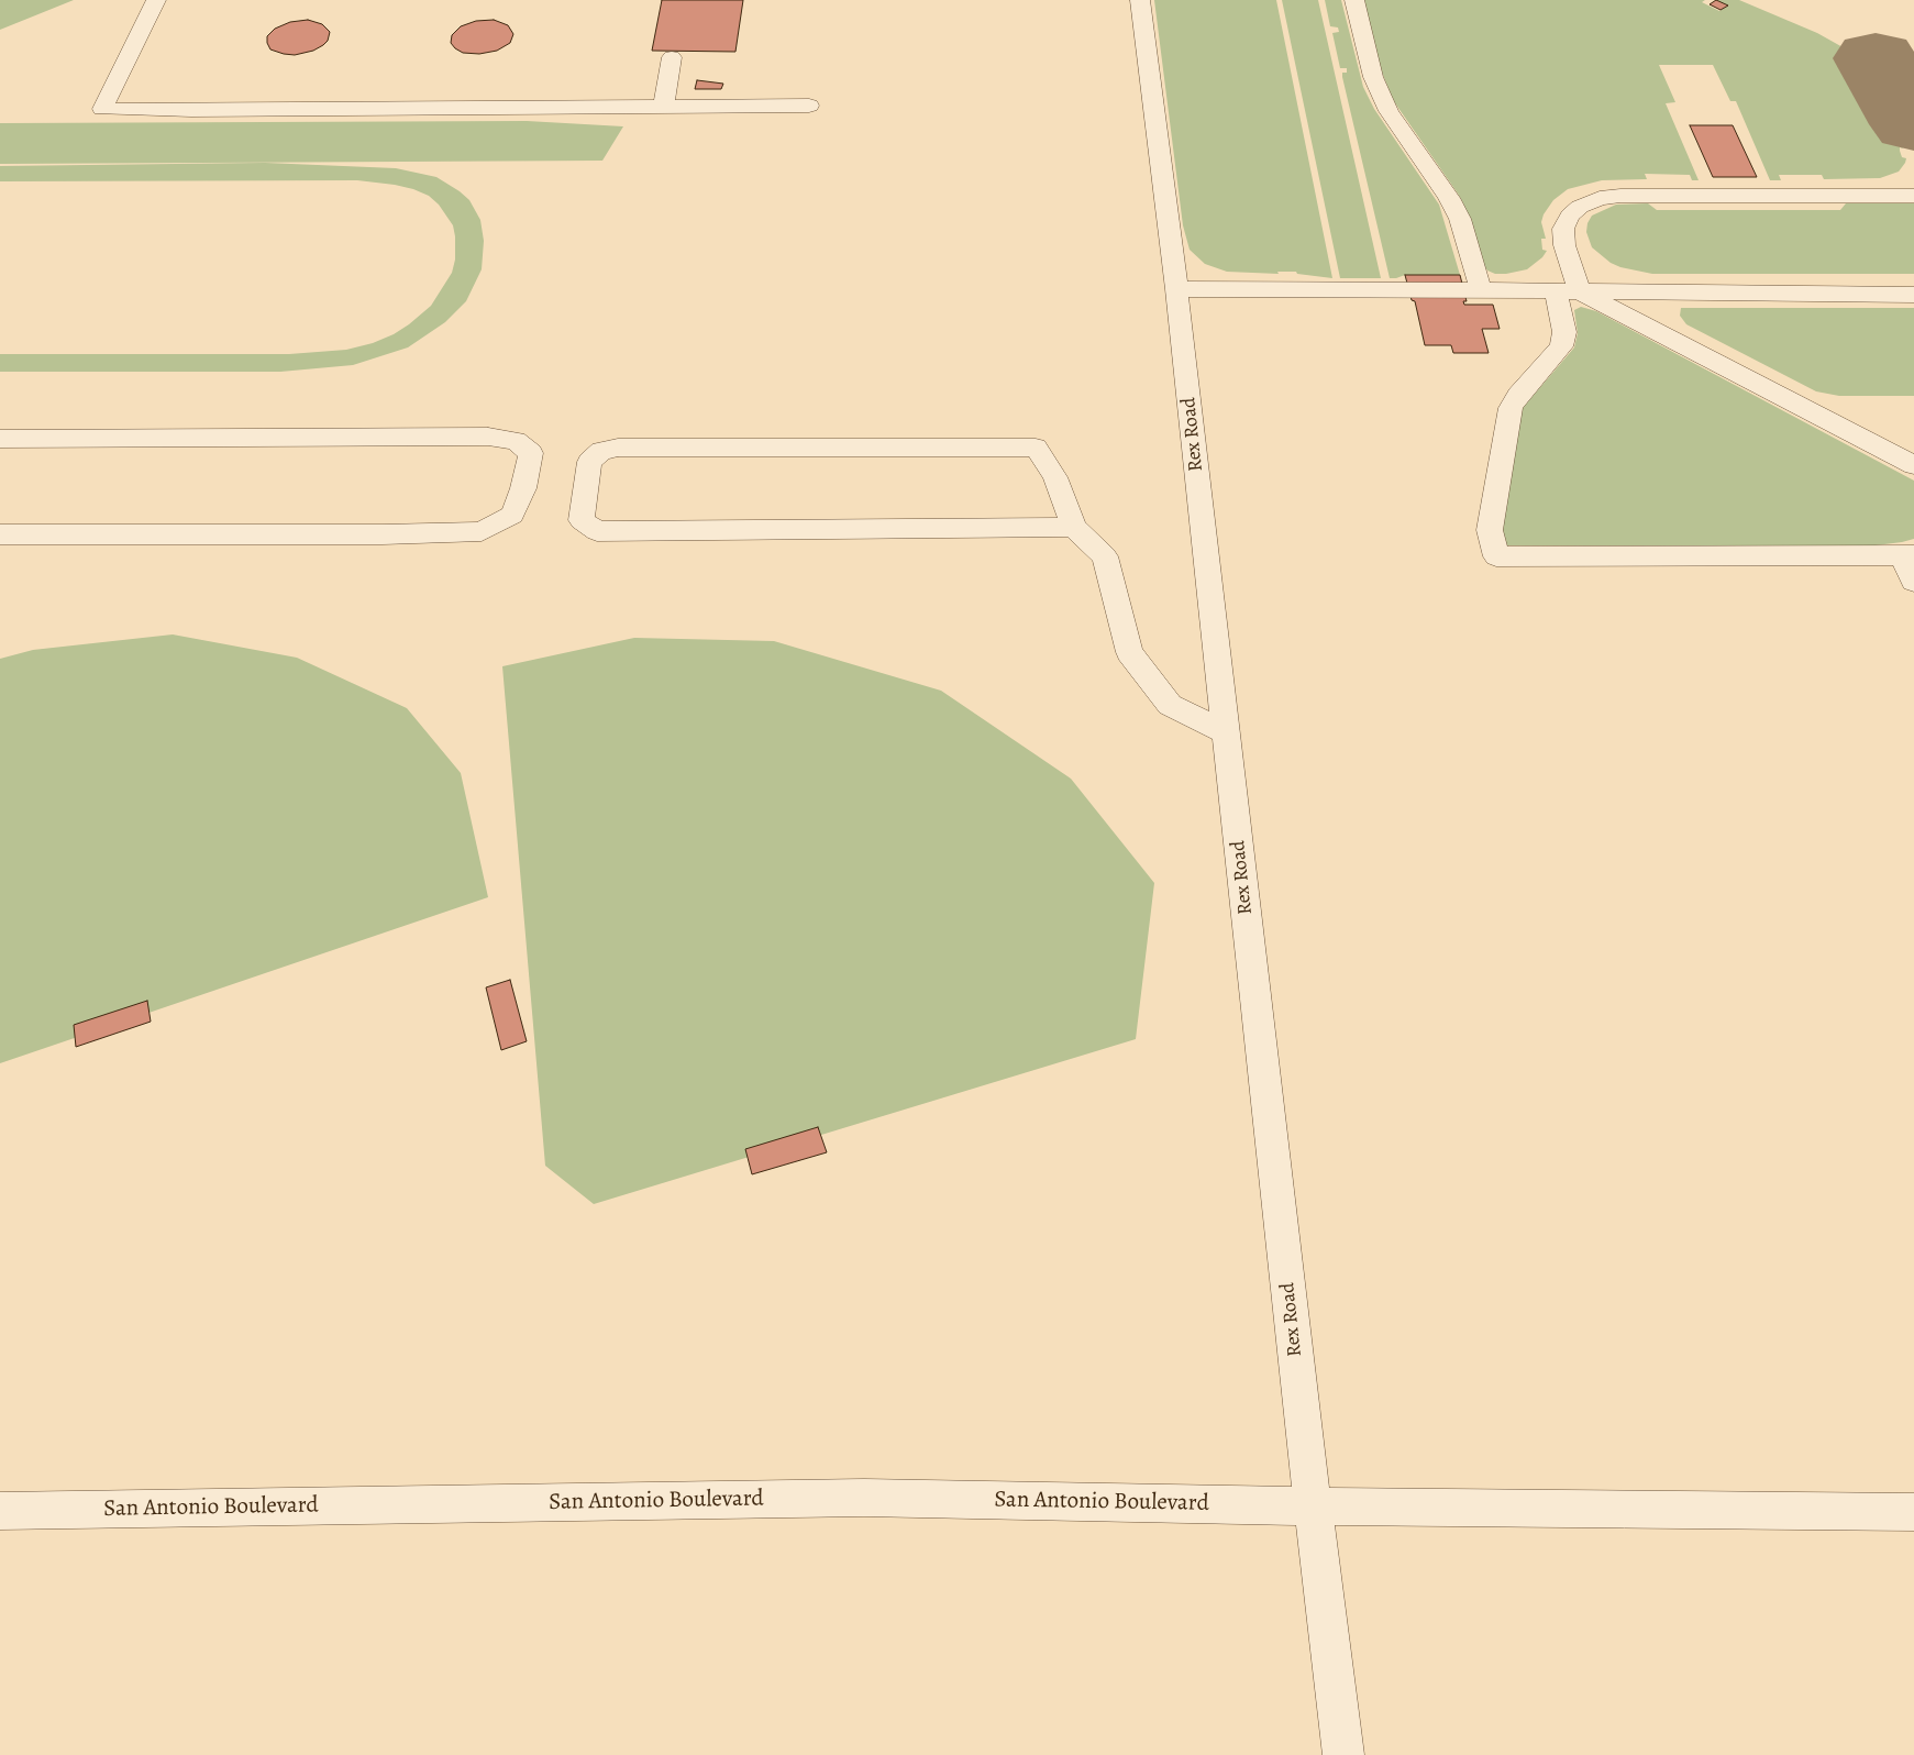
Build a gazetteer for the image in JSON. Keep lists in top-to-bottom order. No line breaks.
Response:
{"streets":{"street":["Rex Road","San Antonio Boulevard"]},"crossings":[["Rex Road","San Antonio Boulevard"]]}
